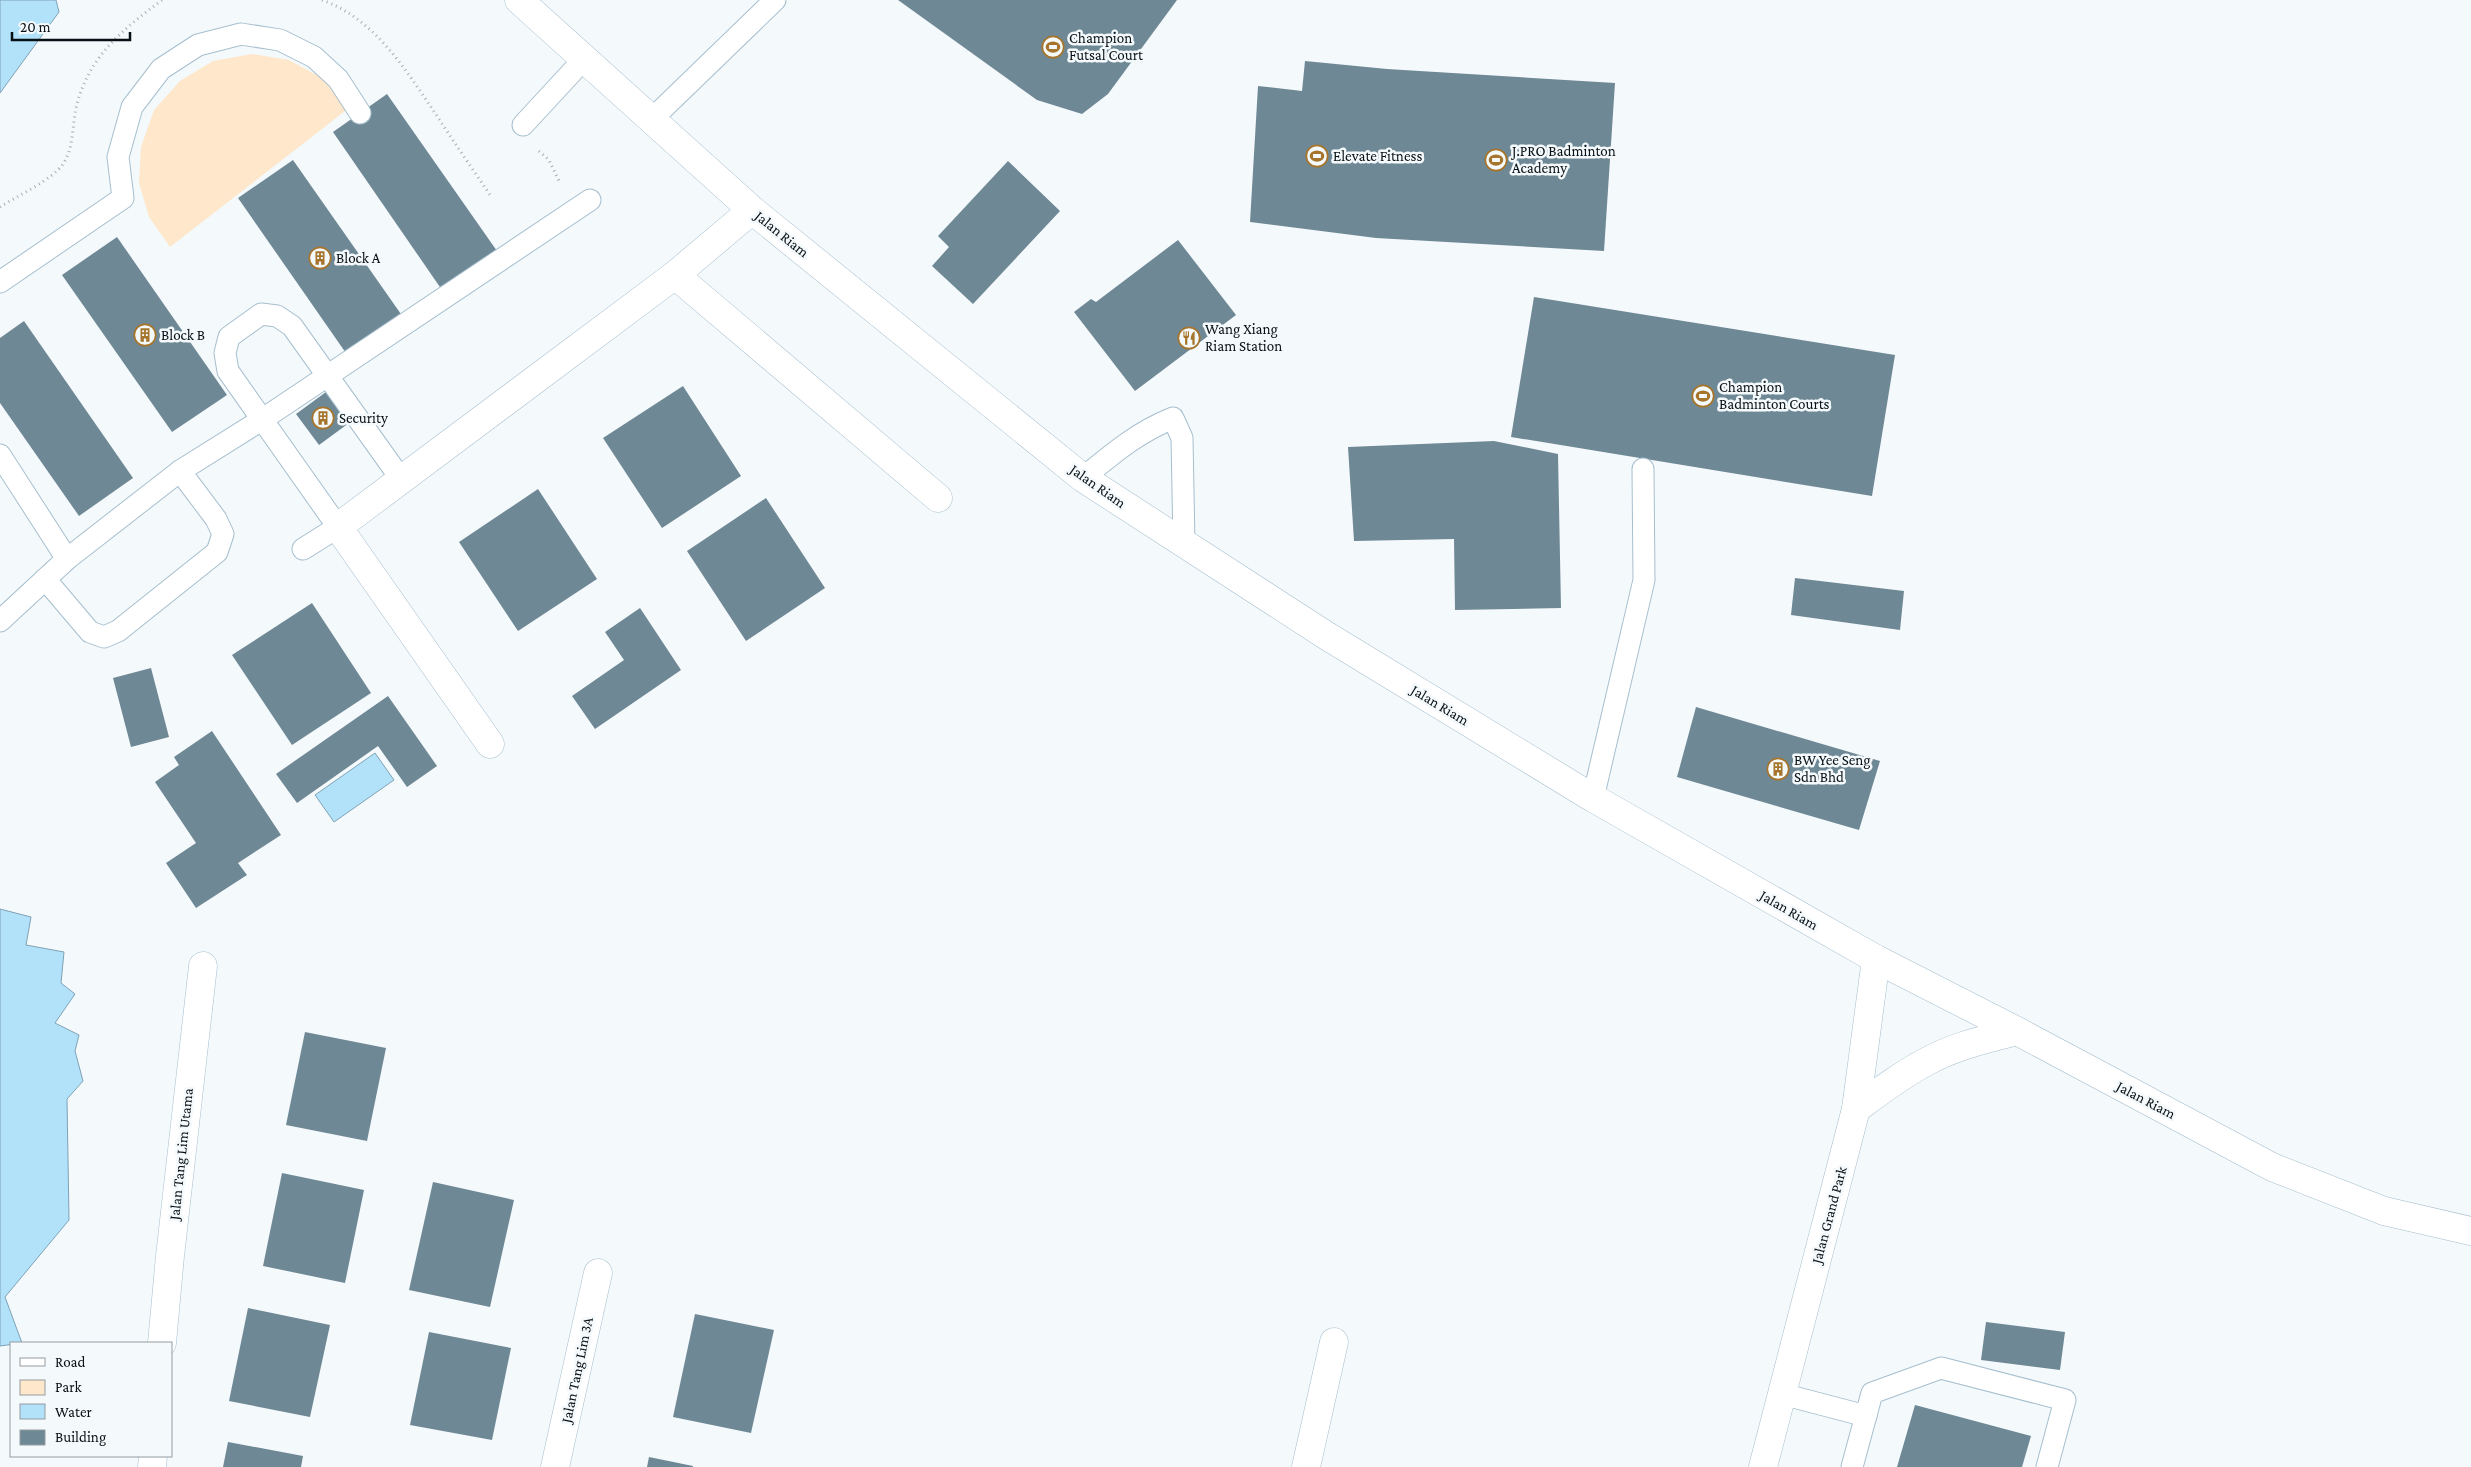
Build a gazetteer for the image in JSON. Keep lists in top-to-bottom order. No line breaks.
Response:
{"streets":{"street":["Jalan Riam","Jalan Tang Lim Utama","Jalan Grand Park","Jalan Tang Lim 3A"]},"crossings":[["Jalan Riam","Jalan Grand Park"]],"places":{"sports":["Champion Futsal Court","Elevate Fitness","J.PRO Badminton Academy","Champion Badminton Courts"],"building":["Block A","Block B","Security","BW Yee Seng Sdn Bhd"],"restaurant":["Wang Xiang Riam Station"]},"legend":["Road","Park","Water","Building"],"scale_bar":"20 m"}
